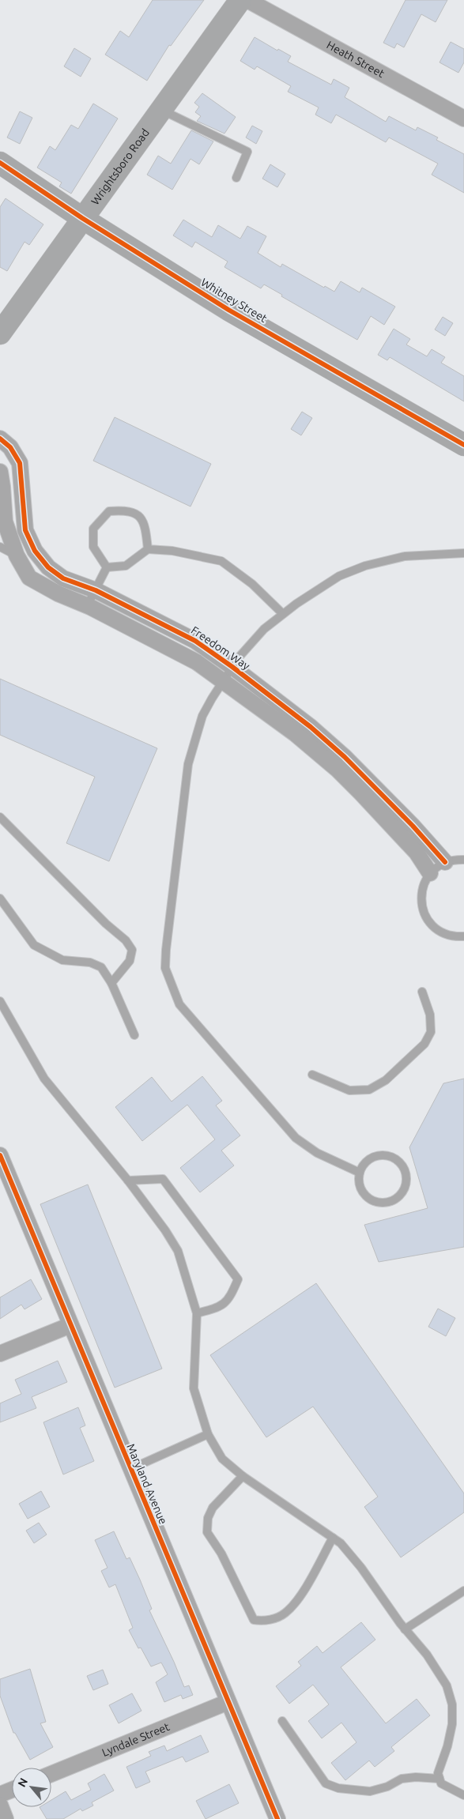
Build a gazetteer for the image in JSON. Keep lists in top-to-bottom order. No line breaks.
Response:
{"streets":{"street":["Heath Street","Wrightsboro Road","Whitney Street","Freedom Way","Maryland Avenue","Lyndale Street"]},"crossings":[["Wrightsboro Road","Whitney Street"],["Maryland Avenue","Lyndale Street"]],"north":"top left"}
